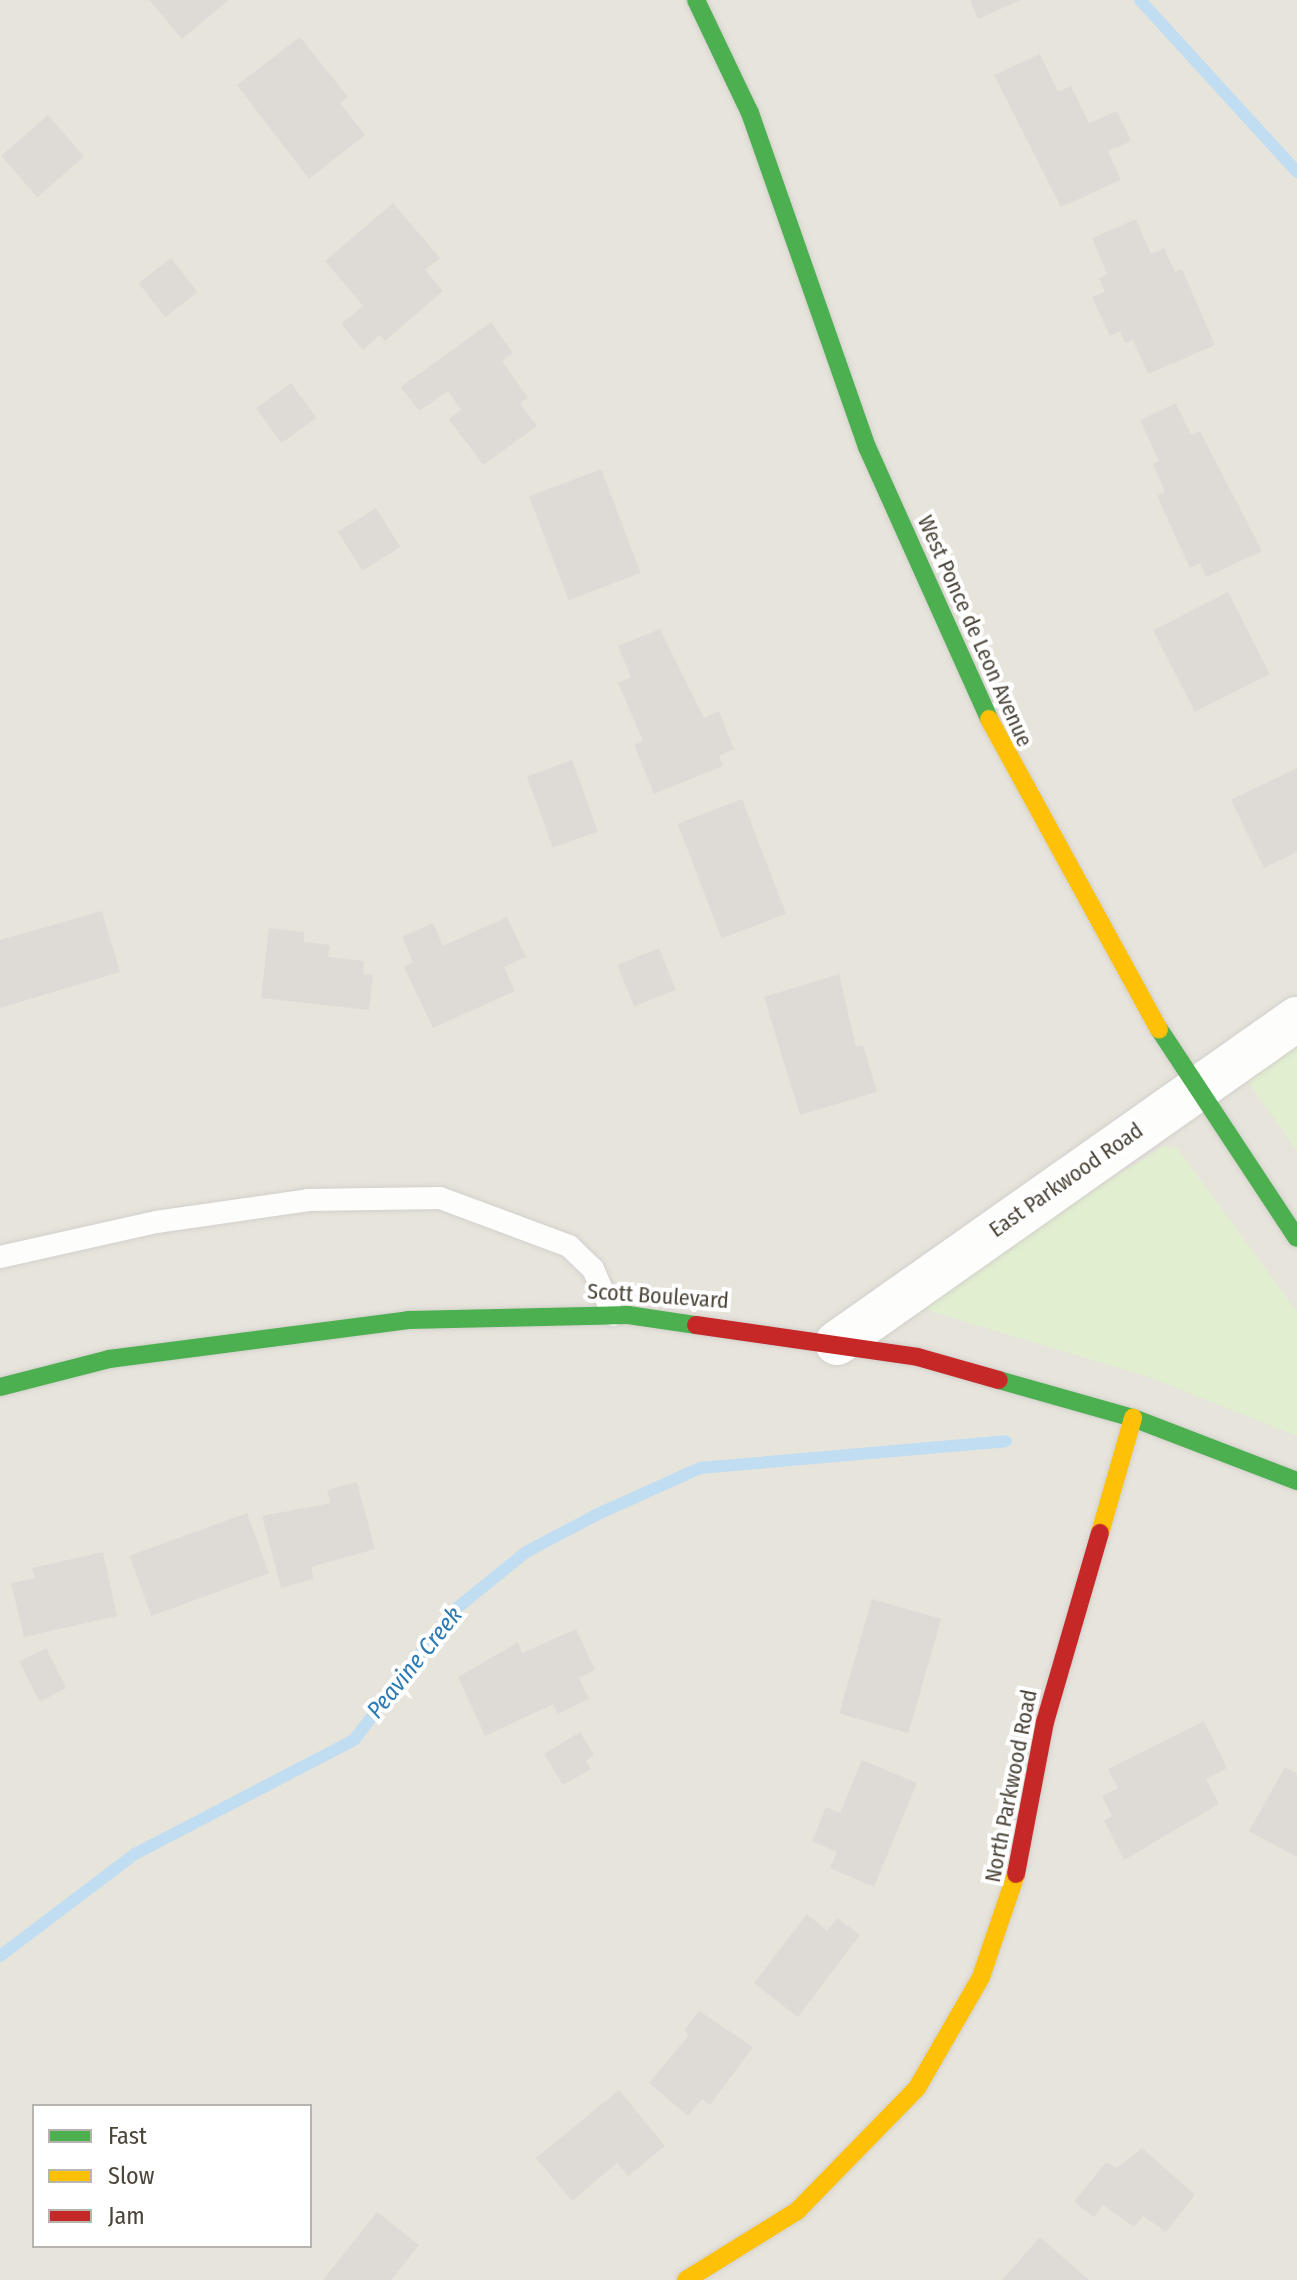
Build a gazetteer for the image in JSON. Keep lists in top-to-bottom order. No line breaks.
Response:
{"streets":{"main road":["West Ponce de Leon Avenue","Scott Boulevard","North Parkwood Road"],"street":["East Parkwood Road"]},"crossings":[["West Ponce de Leon Avenue","East Parkwood Road"],["East Parkwood Road","Scott Boulevard"],["Scott Boulevard","North Parkwood Road"]],"water":["Peavine Creek"],"legend":["Fast","Slow","Jam"]}
